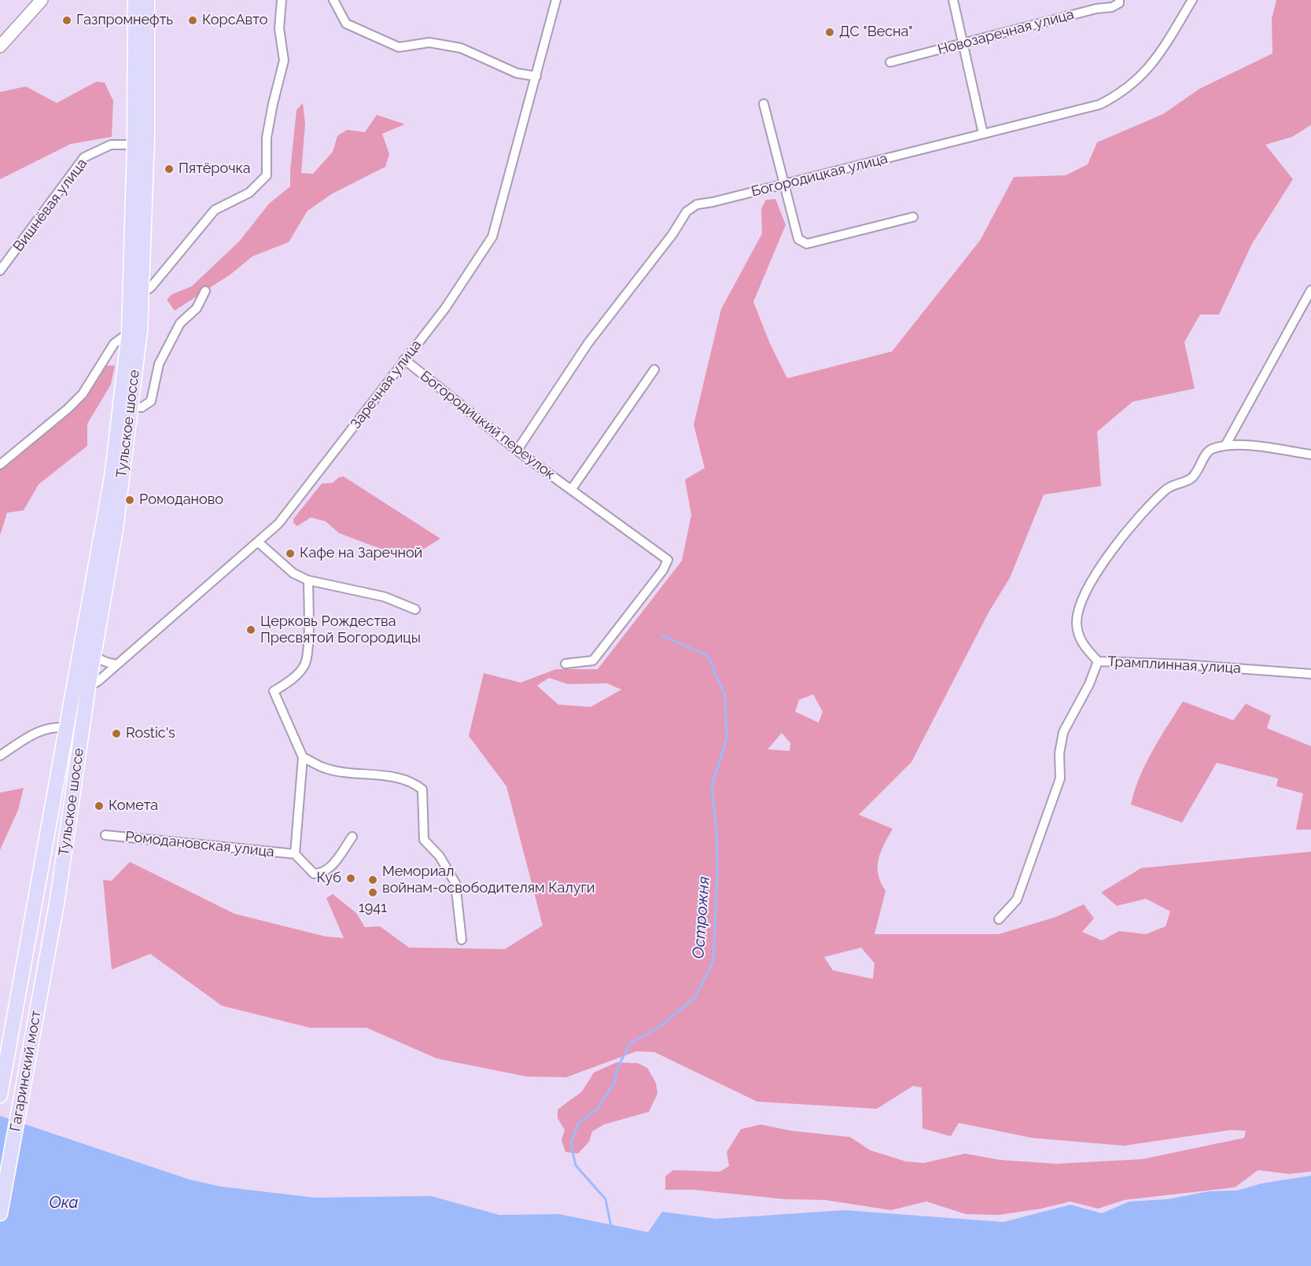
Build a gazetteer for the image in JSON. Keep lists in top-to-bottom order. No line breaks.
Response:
{"streets":{"main road":["Тульское шоссе","Гагаринский мост"],"street":["Новозаречная улица","Богородицкая улица","Вишнёвая улица","Заречная улица","Богородицкий переулок","Трамплинная улица","Ромодановская улица"]},"crossings":[["Богородицкая улица","Богородицкий переулок"],["Вишнёвая улица","Тульское шоссе"],["Заречная улица","Тульское шоссе"],["Заречная улица","Богородицкий переулок"],["Тульское шоссе","Гагаринский мост"]],"water":["Острожня","Ока"],"places":["Газпромнефть","КорсАвто","ДС \"Весна\"","Пятёрочка","Ромоданово","Кафе на Заречной","Церковь Рождества Пресвятой Богородицы","Rostic's","Комета","Куб","Мемориал войнам-освободителям Калуги","1941"]}
